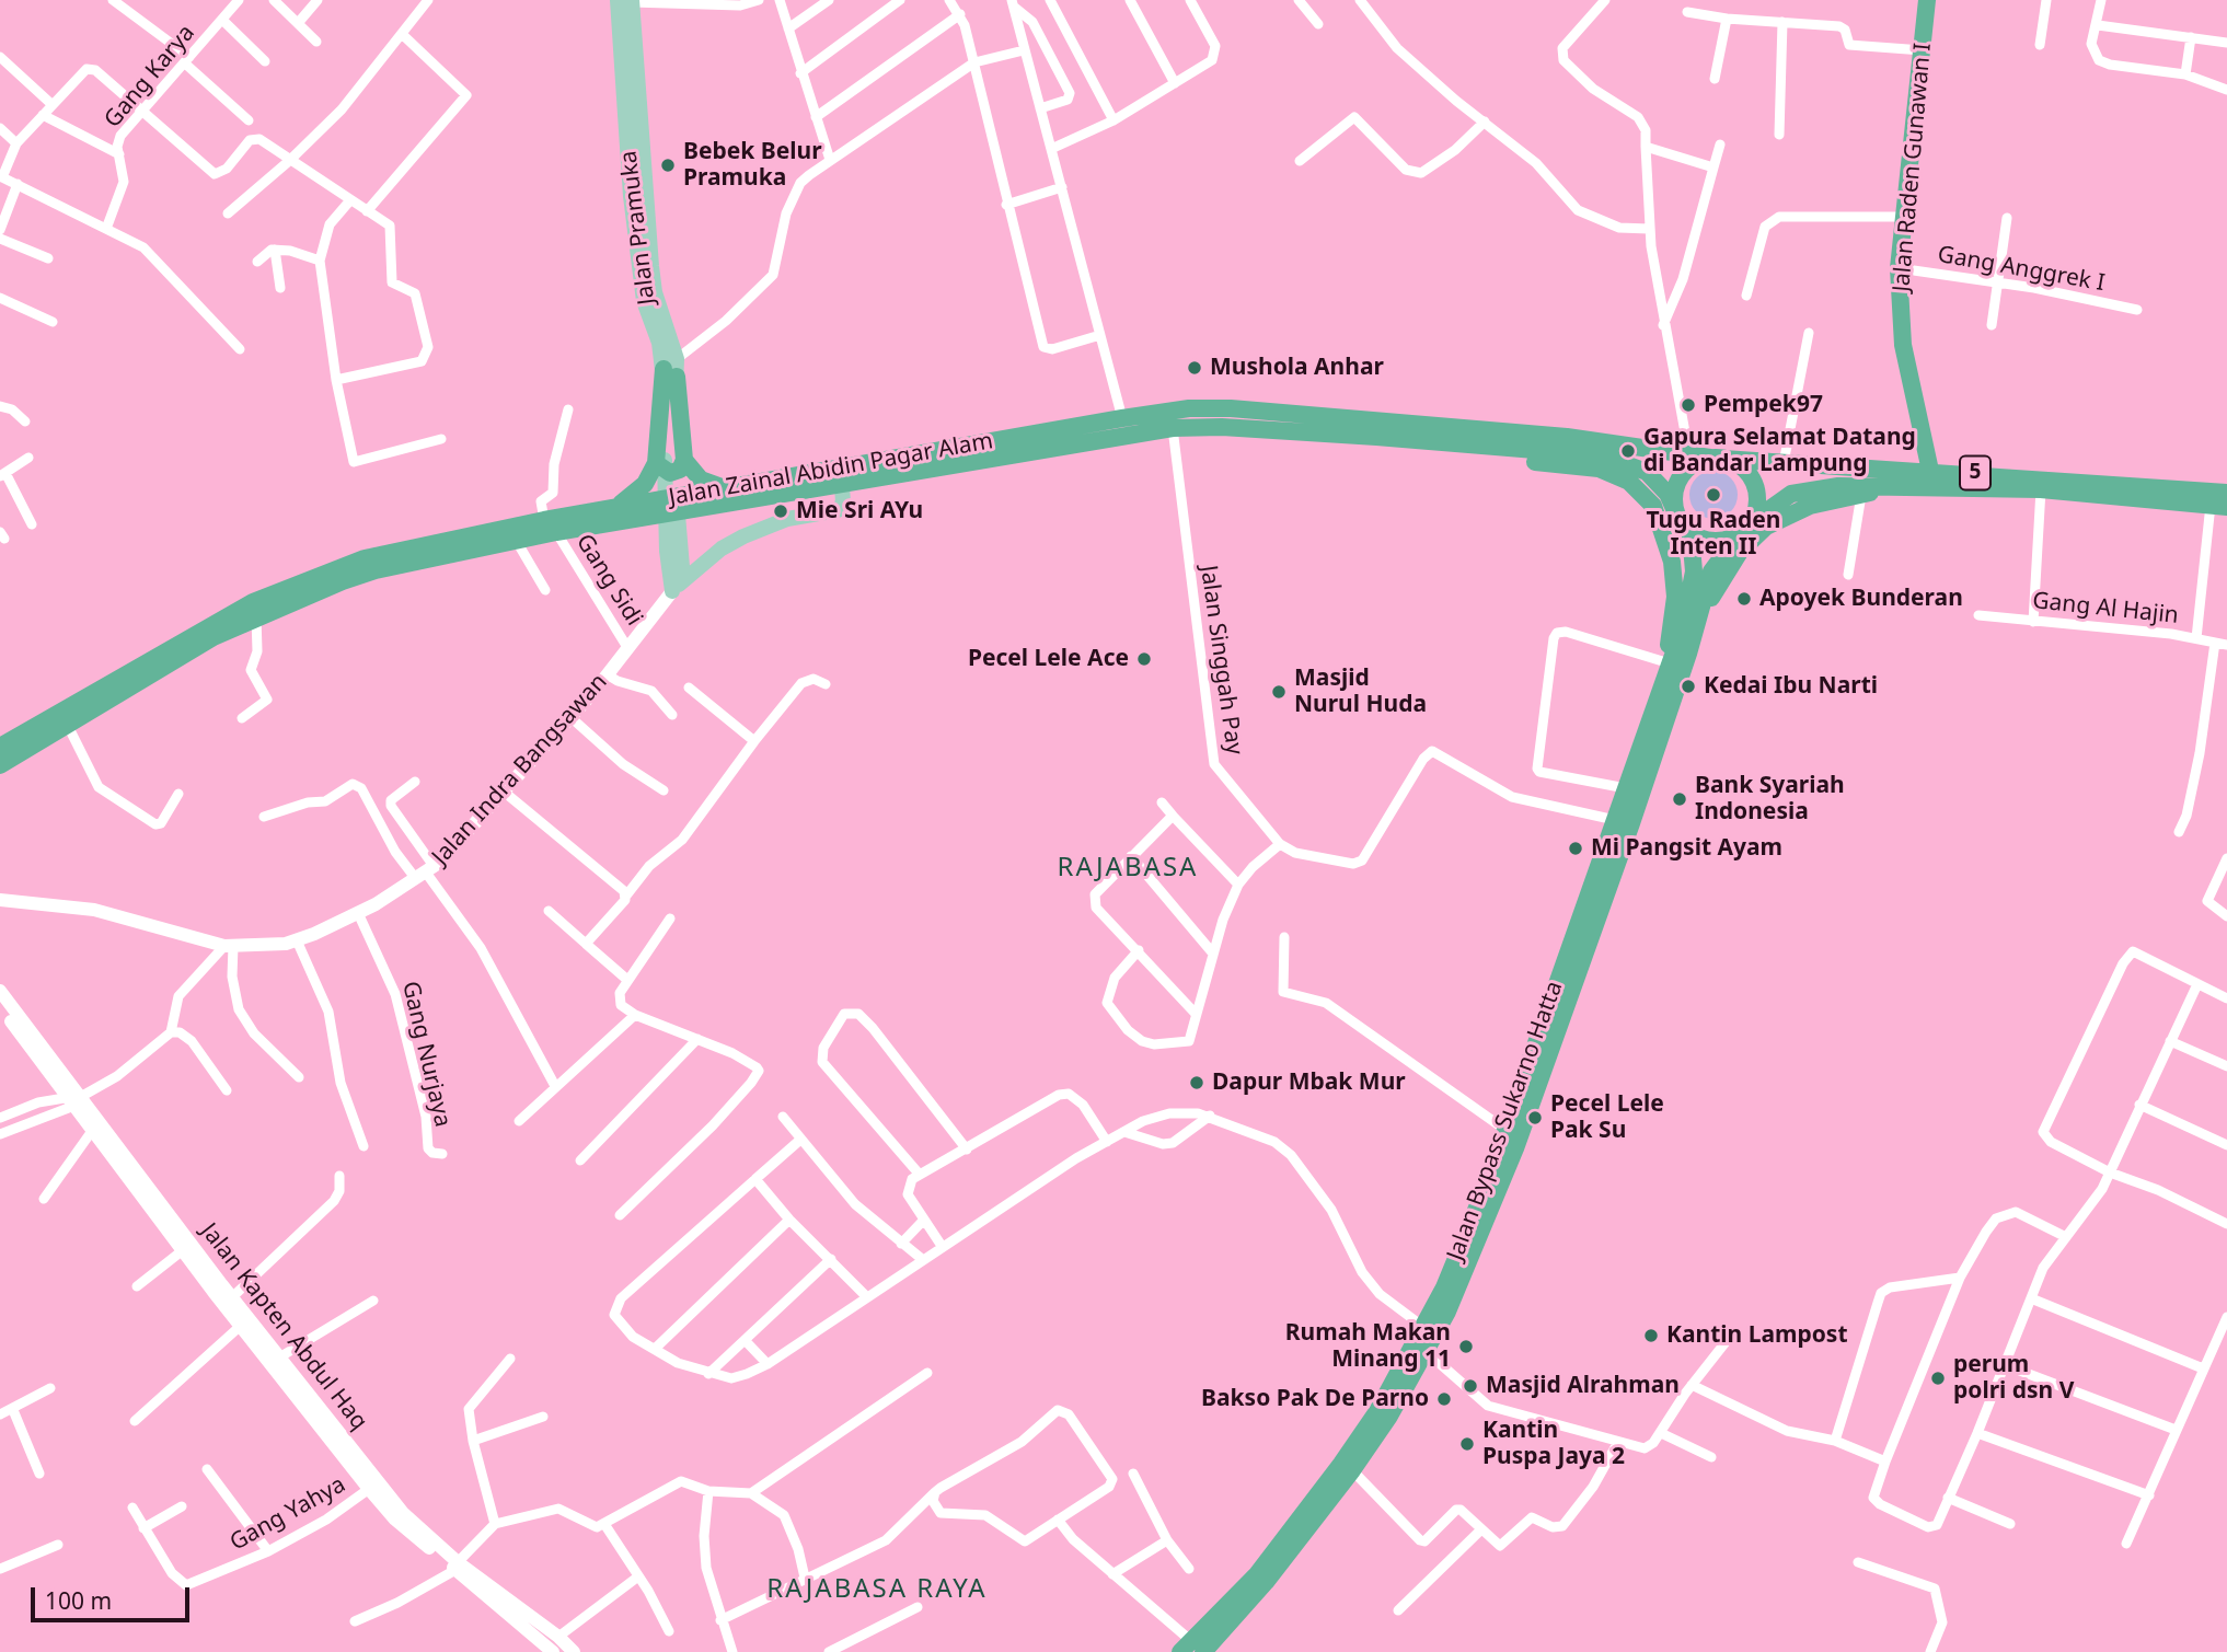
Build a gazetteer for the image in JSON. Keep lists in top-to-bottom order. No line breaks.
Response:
{"streets":{"highway":["Jalan Raden Gunawan I","Jalan Zainal Abidin Pagar Alam","5","Jalan Bypass Sukarno Hatta"],"main road":["Jalan Pramuka","Jalan Indra Bangsawan"],"street":["Gang Karya","Gang Anggrek I","Gang Sidi","Gang Al Hajin","Jalan Singgah Pay","Gang Nurjaya","Jalan Kapten Abdul Haq","Gang Yahya"]},"crossings":[["Jalan Raden Gunawan I","Gang Anggrek I"],["Jalan Raden Gunawan I","5"],["Jalan Pramuka","Jalan Indra Bangsawan"],["Jalan Zainal Abidin Pagar Alam","5"],["Jalan Zainal Abidin Pagar Alam","Gang Sidi"],["Jalan Zainal Abidin Pagar Alam","Jalan Singgah Pay"],["Jalan Zainal Abidin Pagar Alam","Jalan Indra Bangsawan"],["Jalan Zainal Abidin Pagar Alam","Jalan Bypass Sukarno Hatta"],["5","Jalan Bypass Sukarno Hatta"],["Gang Sidi","Jalan Indra Bangsawan"],["Jalan Indra Bangsawan","Gang Nurjaya"],["Jalan Kapten Abdul Haq","Gang Yahya"]],"districts":["RAJABASA","RAJABASA RAYA"],"places":["Bebek Belur Pramuka","Mushola Anhar","Pempek97","Gapura Selamat Datang di Bandar Lampung","Tugu Raden Inten II","Mie Sri AYu","Apoyek Bunderan","Pecel Lele Ace","Kedai Ibu Narti","Masjid Nurul Huda","Bank Syariah Indonesia","Mi Pangsit Ayam","Dapur Mbak Mur","Pecel Lele Pak Su","Kantin Lampost","Rumah Makan Minang 11","perum polri dsn V","Masjid Alrahman","Bakso Pak De Parno","Kantin Puspa Jaya 2"],"scale_bar":"100 m"}
